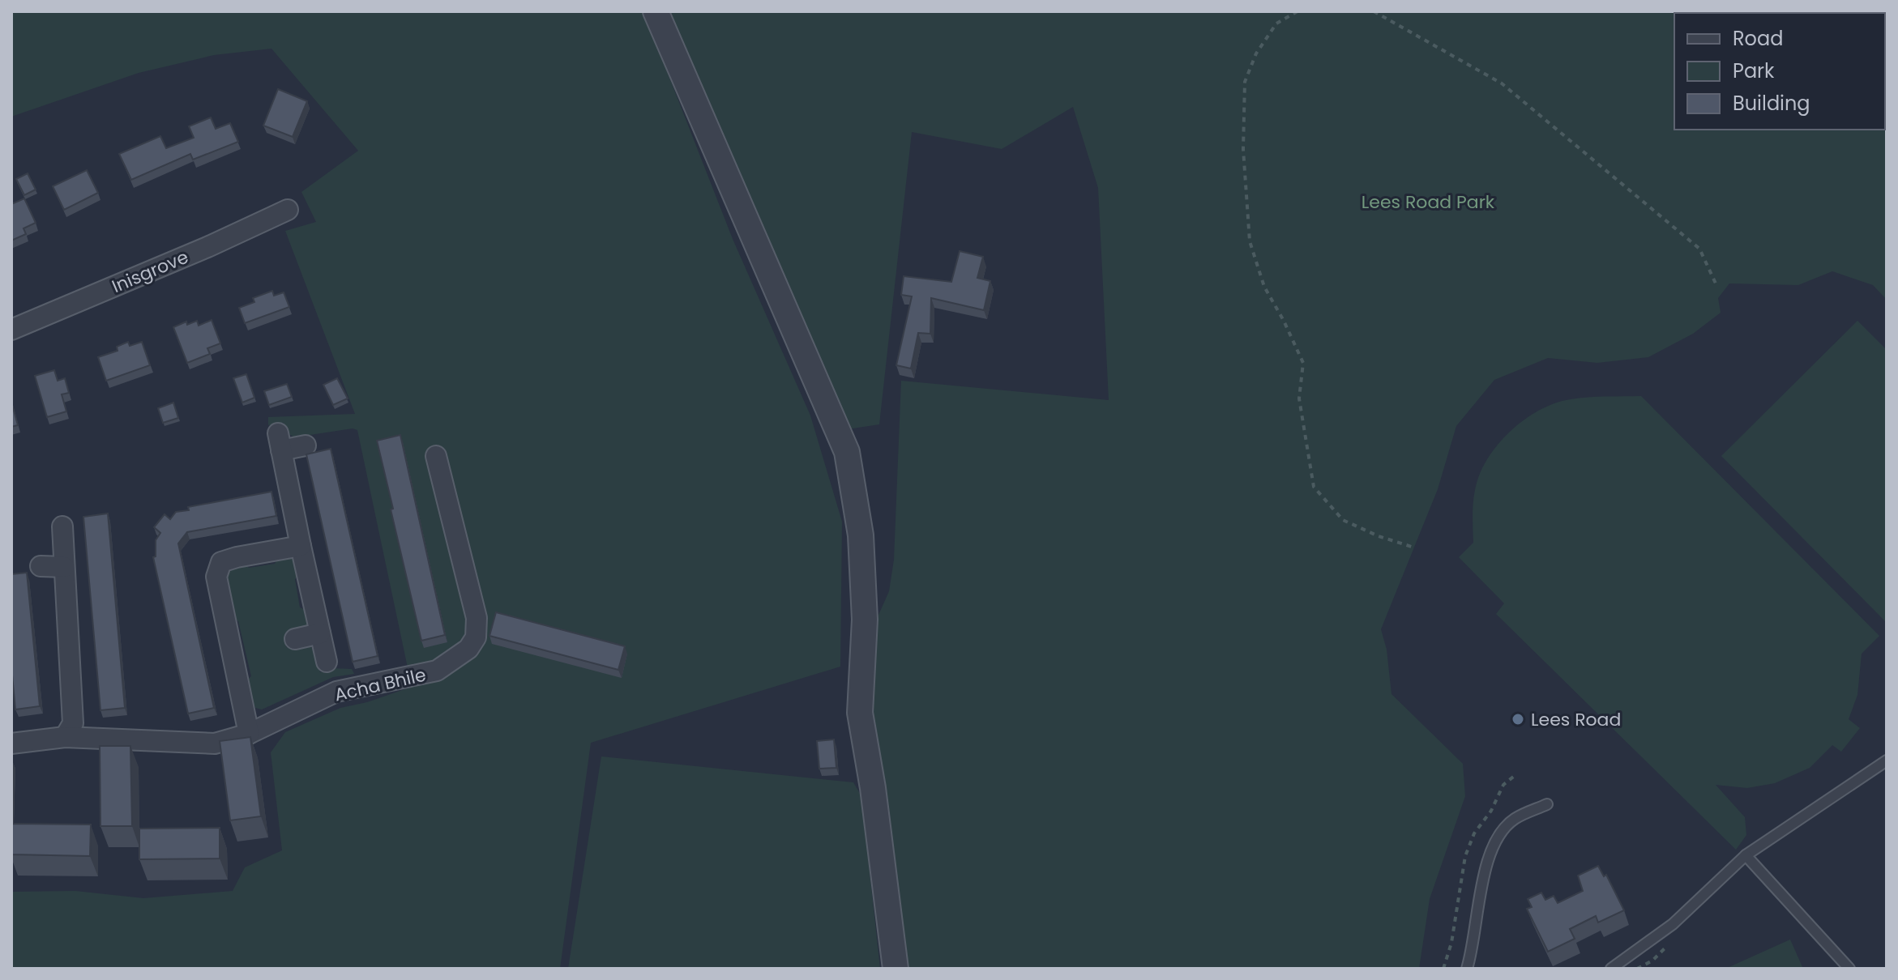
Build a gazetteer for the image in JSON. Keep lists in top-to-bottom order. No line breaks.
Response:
{"streets":{"street":["Inisgrove","Acha Bhile"]},"parks":["Lees Road Park"],"places":["Lees Road"],"legend":["Road","Park","Building"]}
